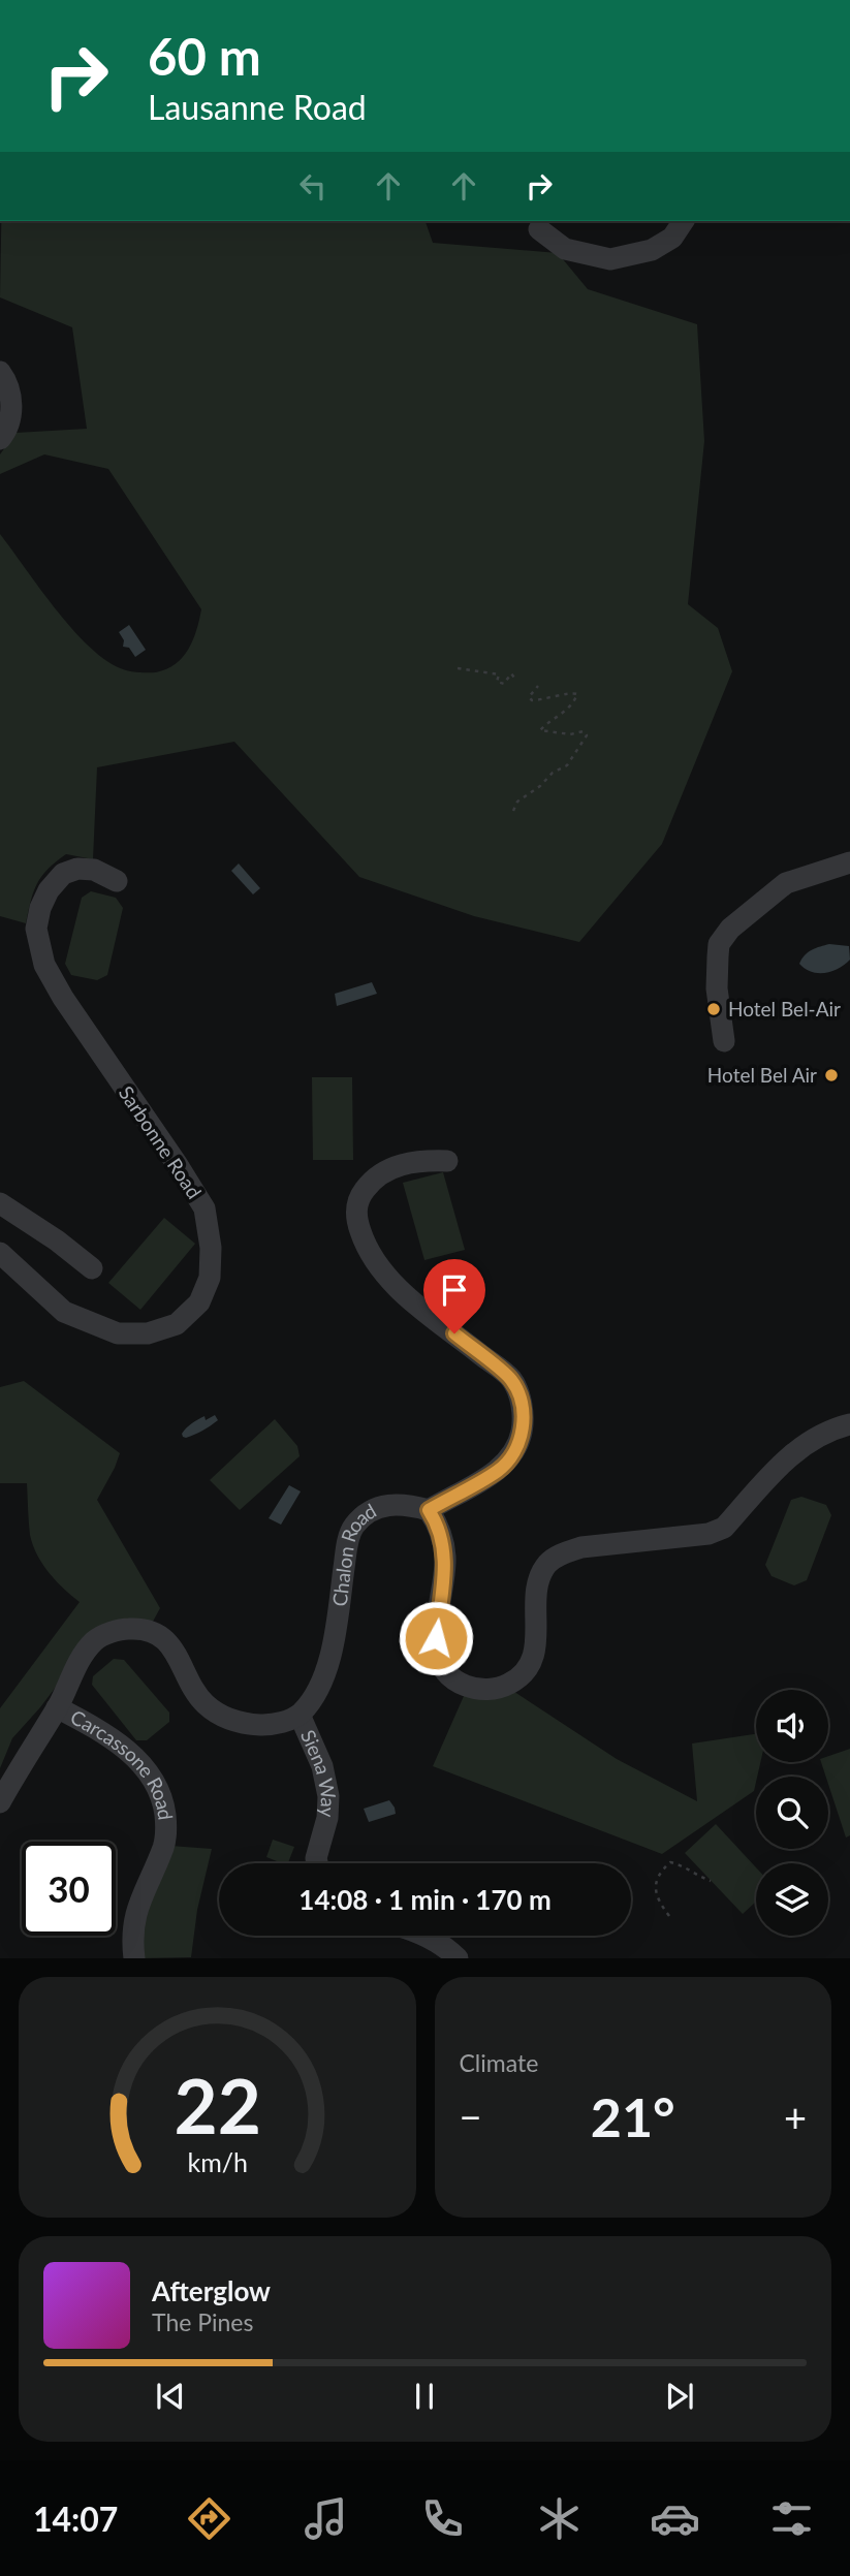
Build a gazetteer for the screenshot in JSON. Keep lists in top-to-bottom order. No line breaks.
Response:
{"streets":{"street":["Sarbonne Road","Chalon Road","Carcassone Road","Siena Way"]},"crossings":[["Chalon Road","Siena Way"]],"places":["Hotel Bel-Air","Hotel Bel Air"],"page":{"turn":["60 m","Lausanne Road"],"limit":"30","trip":"14:08 · 1 min · 170 m","tile":"Climate","heat":["−","21°","+"],"song":["Afterglow","The Pines"],"tabs":"14:07","gauge":["22","km/h"]}}
